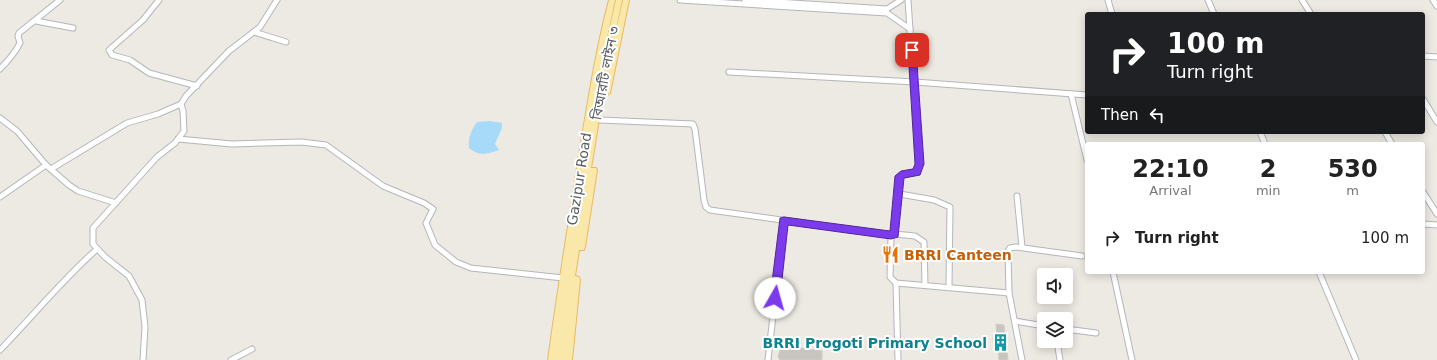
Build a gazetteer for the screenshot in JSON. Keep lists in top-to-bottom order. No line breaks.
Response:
{"streets":{"main road":["বিআরটি লাইন ৩","Gazipur Road"]},"places":{"restaurant":["BRRI Canteen"],"building":["BRRI Progoti Primary School"]},"page":{"turn":["100 m","Turn right"],"then":"Then","eta":["22:10","Arrival","2","min","530","m"],"list":[{"name":"Turn right","value":"100 m"}]}}
